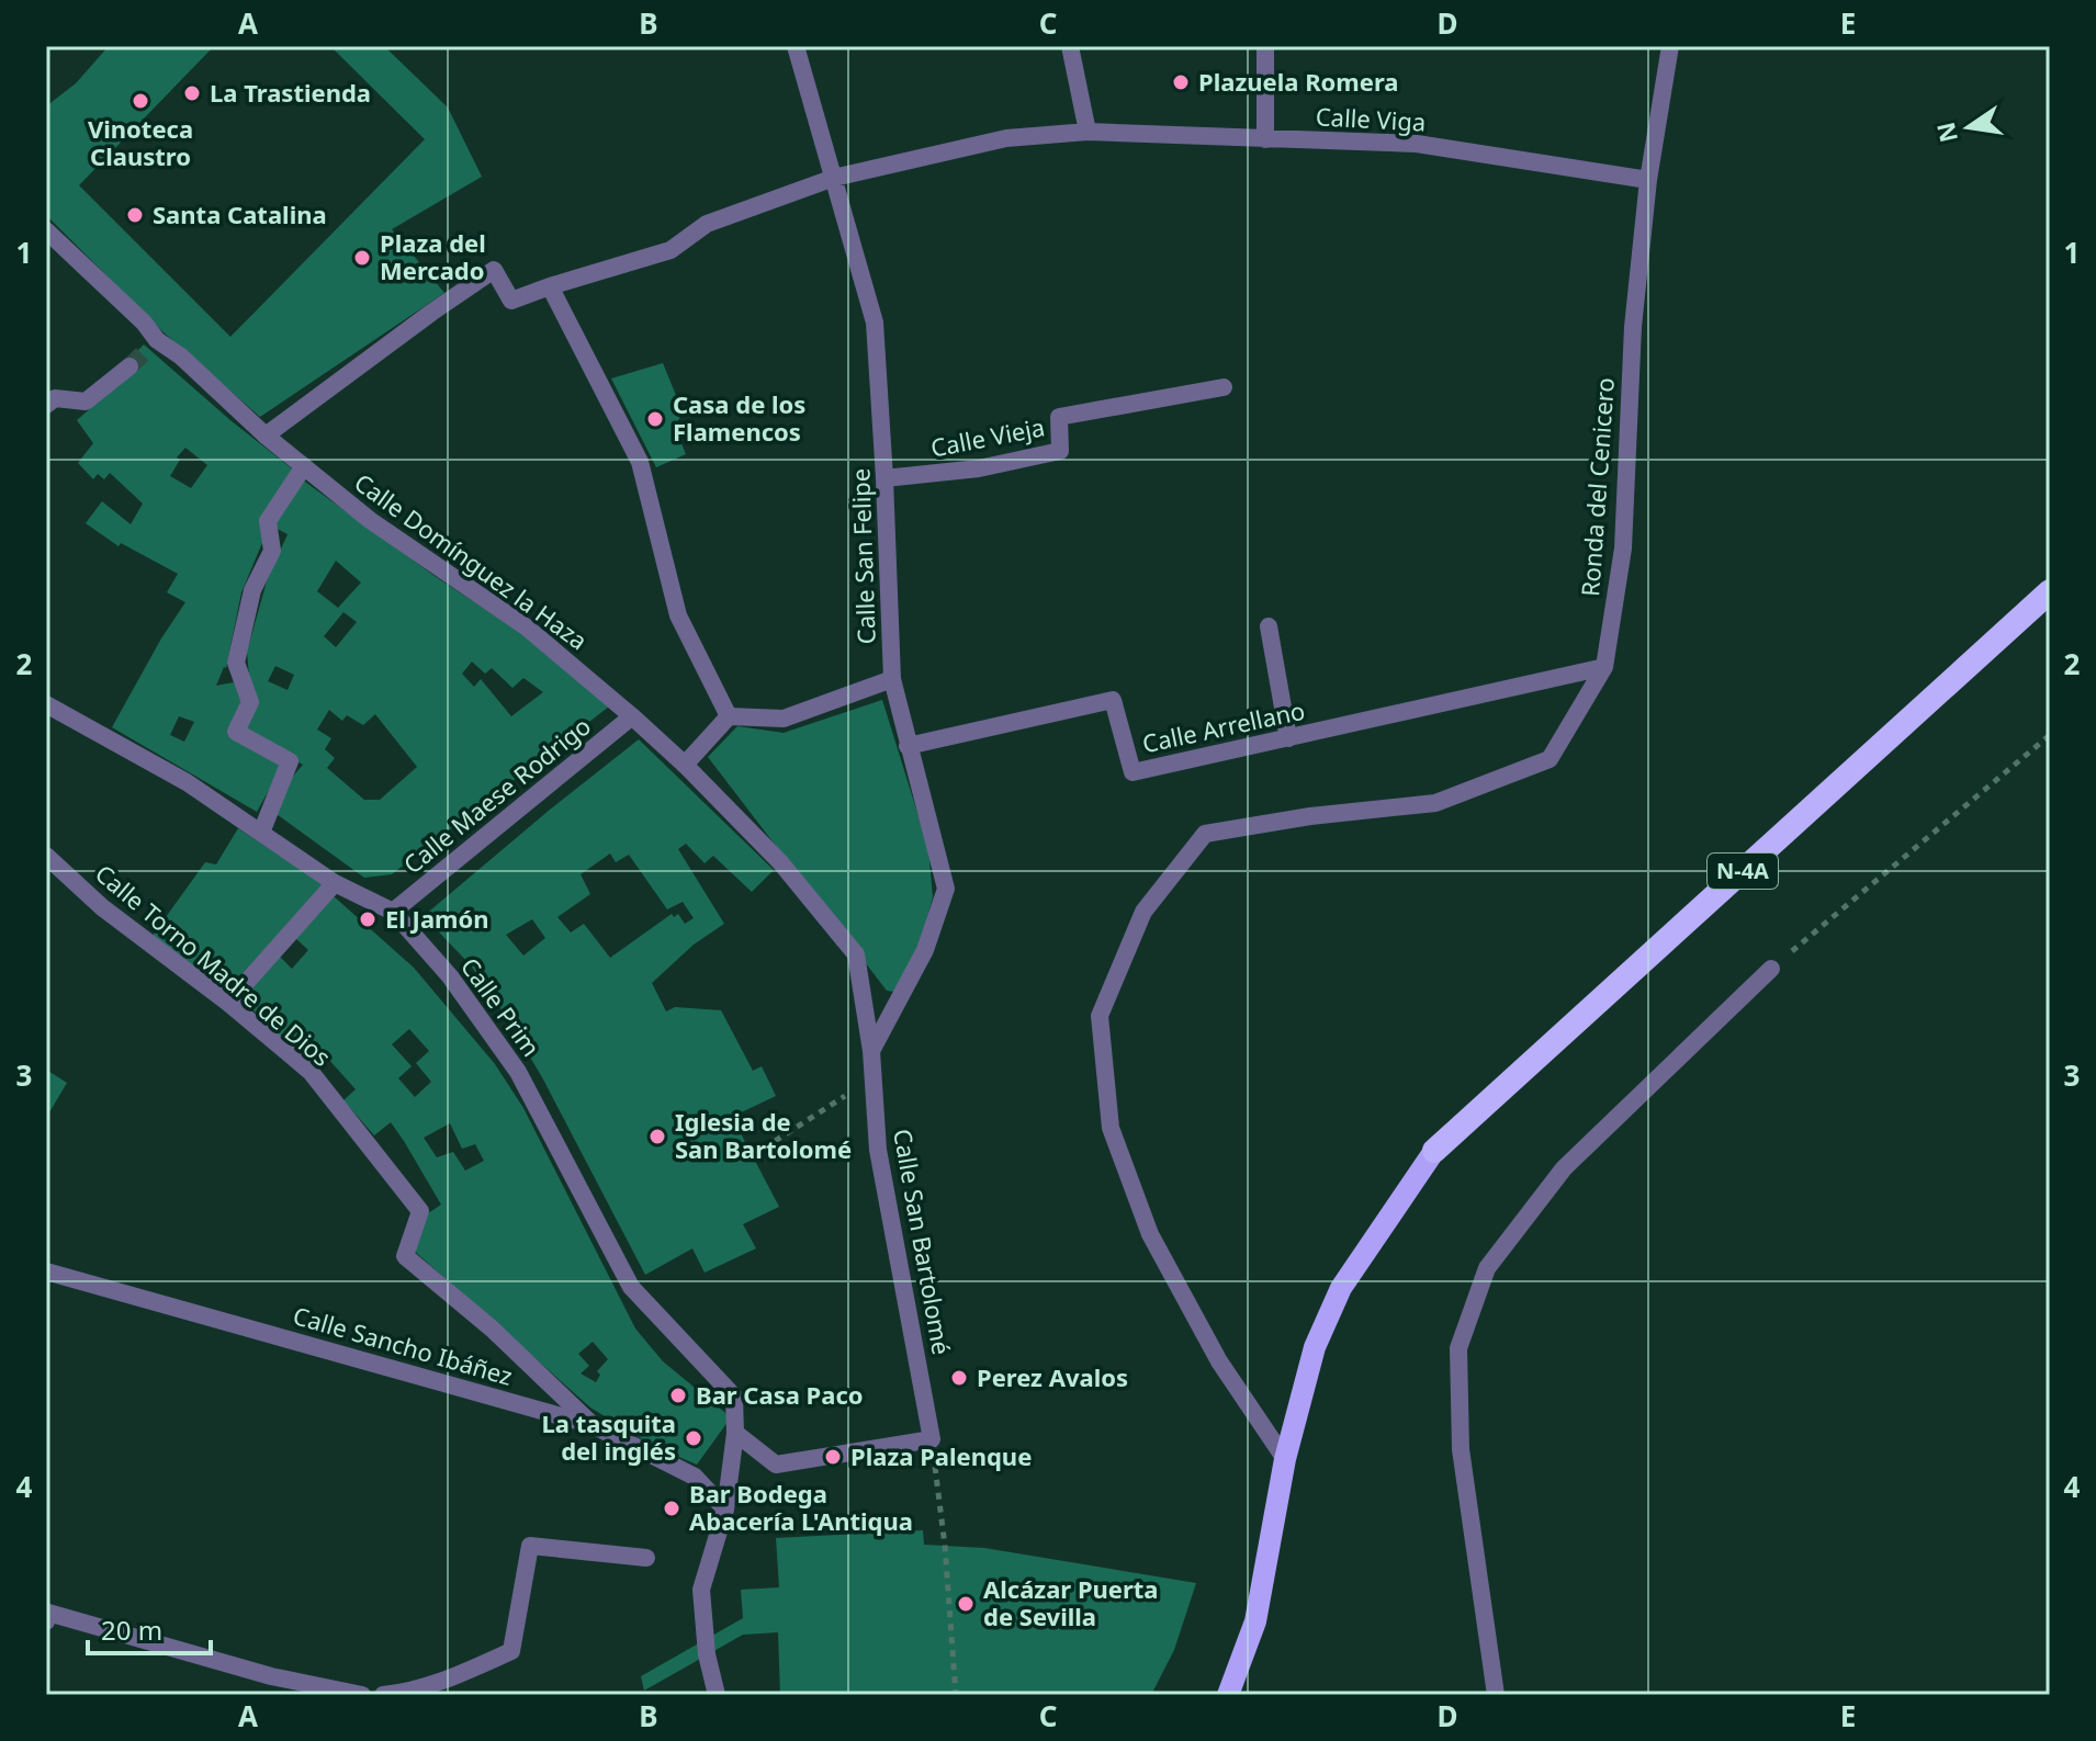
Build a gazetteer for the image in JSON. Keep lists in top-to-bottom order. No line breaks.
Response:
{"streets":{"highway":["N-4A"],"street":["Calle Viga","Calle Vieja","Ronda del Cenicero","Calle San Felipe","Calle Domínguez la Haza","Calle Arrellano","Calle Maese Rodrigo","Calle Torno Madre de Dios","Calle Prim","Calle San Bartolomé","Calle Sancho Ibáñez"]},"crossings":[["Calle Viga","Ronda del Cenicero"],["Calle Viga","Calle San Felipe"],["Calle Viga","Calle Domínguez la Haza"],["Calle Vieja","Calle San Felipe"],["Ronda del Cenicero","Calle Arrellano"],["Calle San Felipe","Calle Domínguez la Haza"],["Calle San Felipe","Calle Arrellano"],["Calle San Felipe","Calle San Bartolomé"],["Calle Domínguez la Haza","Calle Maese Rodrigo"],["Calle Domínguez la Haza","Calle San Bartolomé"],["Calle Maese Rodrigo","Calle Prim"],["Calle Torno Madre de Dios","Calle Sancho Ibáñez"],["Calle Prim","Calle Sancho Ibáñez"]],"places":["Plazuela Romera","La Trastienda","Vinoteca Claustro","Santa Catalina","Plaza del Mercado","Casa de los Flamencos","El Jamón","Iglesia de San Bartolomé","Perez Avalos","Bar Casa Paco","La tasquita del inglés","Plaza Palenque","Bar Bodega Abacería L'Antiqua","Alcázar Puerta de Sevilla"],"scale_bar":"20 m","north":"left","grid":{"columns":["A","B","C","D","E"],"rows":["1","2","3","4"]}}
